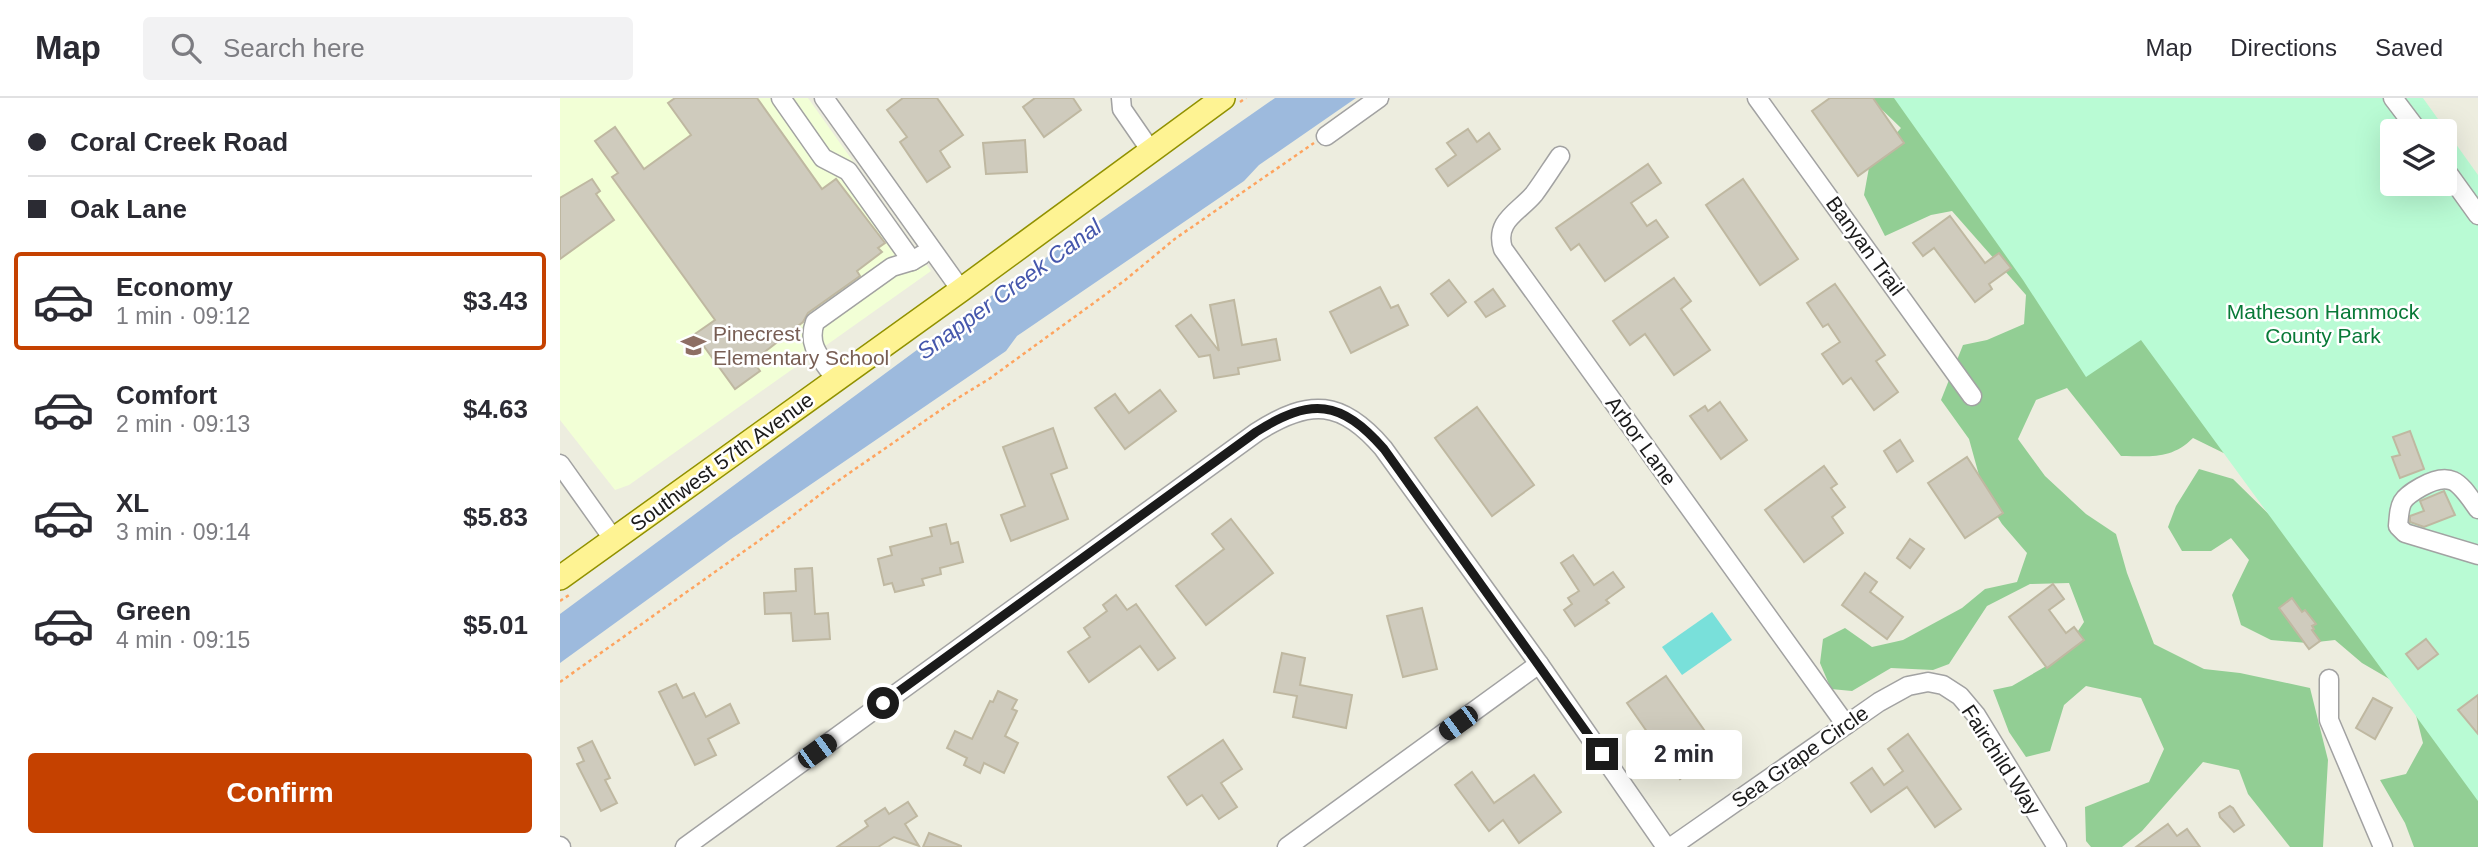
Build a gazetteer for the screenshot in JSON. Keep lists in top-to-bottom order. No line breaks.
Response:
{"streets":{"main road":["Southwest 57th Avenue"],"street":["Banyan Trail","Arbor Lane","Sea Grape Circle","Fairchild Way"]},"crossings":[["Arbor Lane","Sea Grape Circle"],["Sea Grape Circle","Fairchild Way"]],"water":["Snapper Creek Canal"],"parks":["Matheson Hammock County Park"],"places":{"school or university":["Pinecrest Elementary School"]},"page":{"header":"Map","search":"Search here","nav":["Map","Directions","Saved"],"banner":["Coral Creek Road","Oak Lane"],"list":[{"name":"Economy","note":"1 min · 09:12","value":"$3.43"},{"name":"Comfort","note":"2 min · 09:13","value":"$4.63"},{"name":"XL","note":"3 min · 09:14","value":"$5.83"},{"name":"Green","note":"4 min · 09:15","value":"$5.01"}],"bubble":"2 min","buttons":"Confirm"}}
